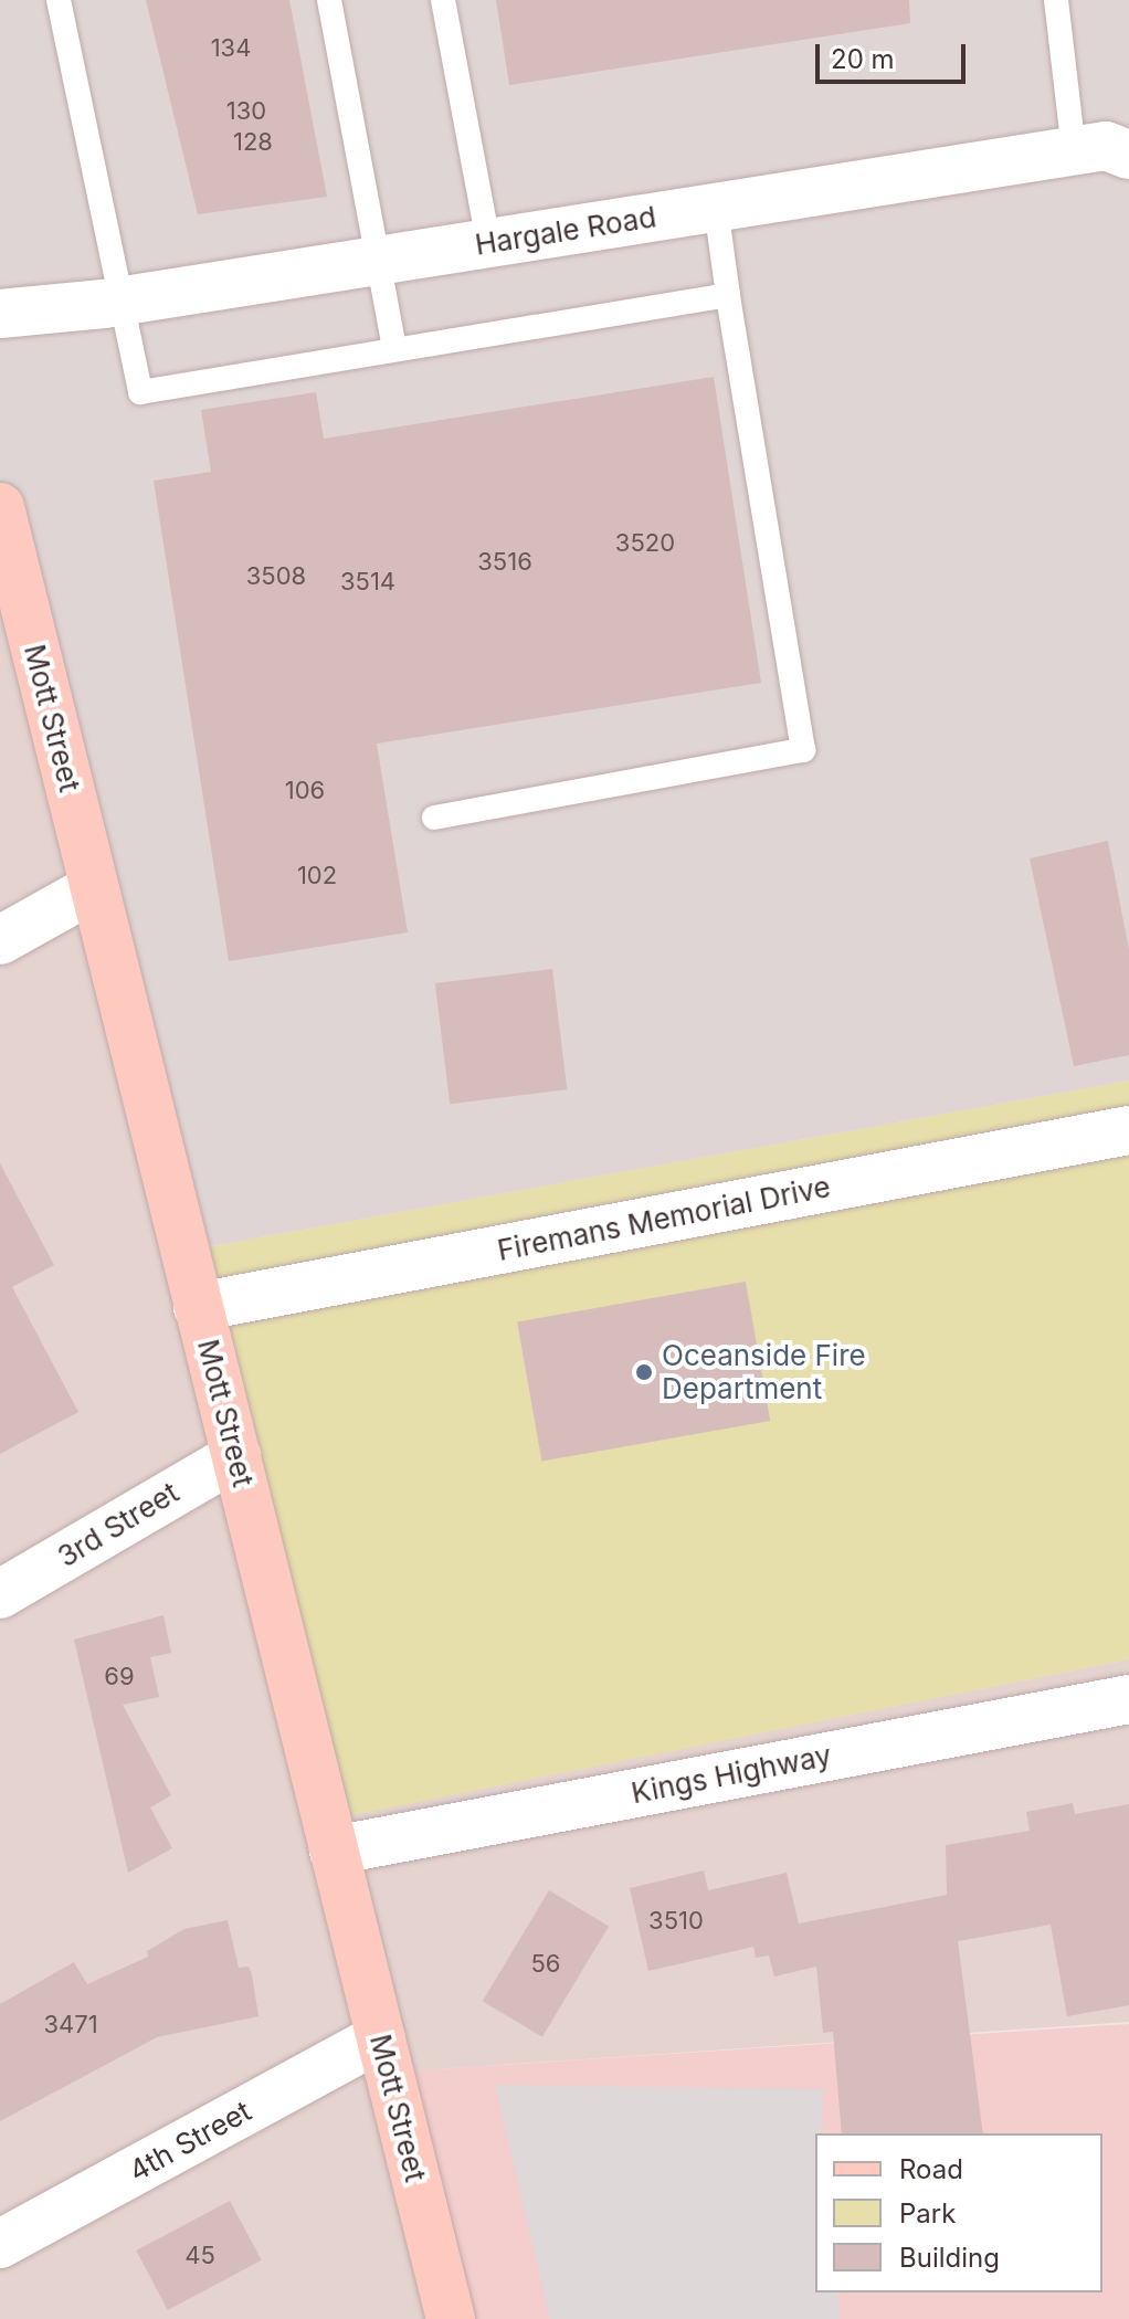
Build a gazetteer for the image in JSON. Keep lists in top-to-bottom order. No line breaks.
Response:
{"streets":{"main road":["Mott Street"],"street":["Hargale Road","Firemans Memorial Drive","3rd Street","Kings Highway","4th Street"]},"crossings":[["Mott Street","Firemans Memorial Drive"],["Mott Street","3rd Street"],["Mott Street","Kings Highway"],["Mott Street","4th Street"]],"places":["Oceanside Fire Department"],"house_numbers":["134","130","128","3520","3516","3508","3514","106","102","69","3510","56","3471","45"],"legend":["Road","Park","Building"],"scale_bar":"20 m"}
